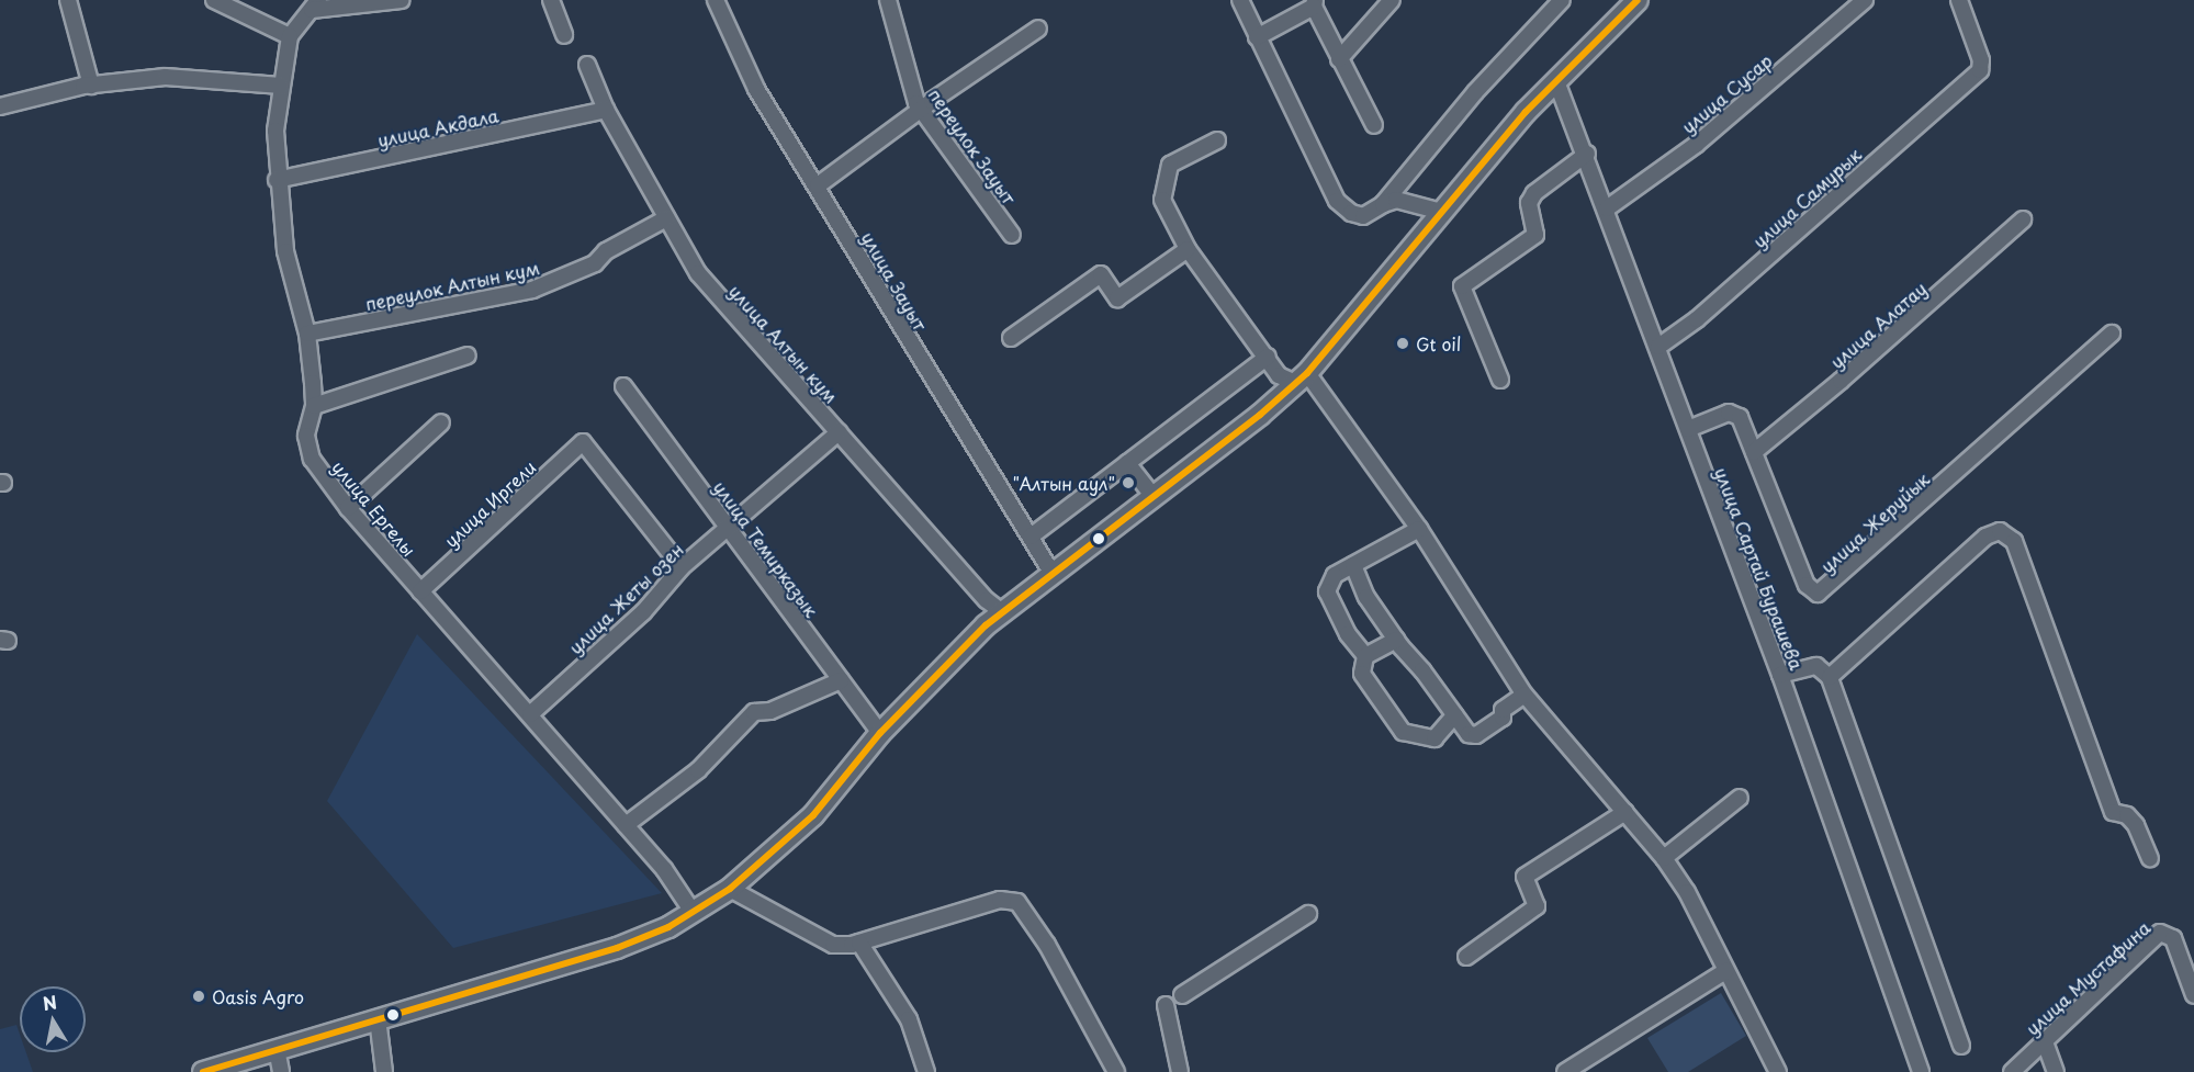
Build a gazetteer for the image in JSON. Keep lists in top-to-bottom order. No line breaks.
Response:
{"streets":{"street":["улица Сусар","улица Акдала","переулок Зауыт","улица Самурык","улица Зауыт","переулок Алтын кум","улица Алатау","улица Алтын кум","улица Иргели","улица Ергелы","улица Жеруйык","улица Темирказык","улица Сартай Бурашева","улица Жеты озен","улица Мустафина"]},"crossings":[["улица Сусар","улица Сартай Бурашева"],["улица Акдала","улица Алтын кум"],["улица Акдала","улица Ергелы"],["улица Самурык","улица Сартай Бурашева"],["переулок Алтын кум","улица Алтын кум"],["переулок Алтын кум","улица Ергелы"],["улица Алатау","улица Жеруйык"],["улица Алтын кум","улица Жеты озен"],["улица Иргели","улица Ергелы"],["улица Иргели","улица Жеты озен"],["улица Ергелы","улица Жеты озен"],["улица Жеруйык","улица Сартай Бурашева"],["улица Темирказык","улица Жеты озен"]],"places":["Gt oil","\"Алтын аул\"","Oasis Agro"],"north":"top"}
